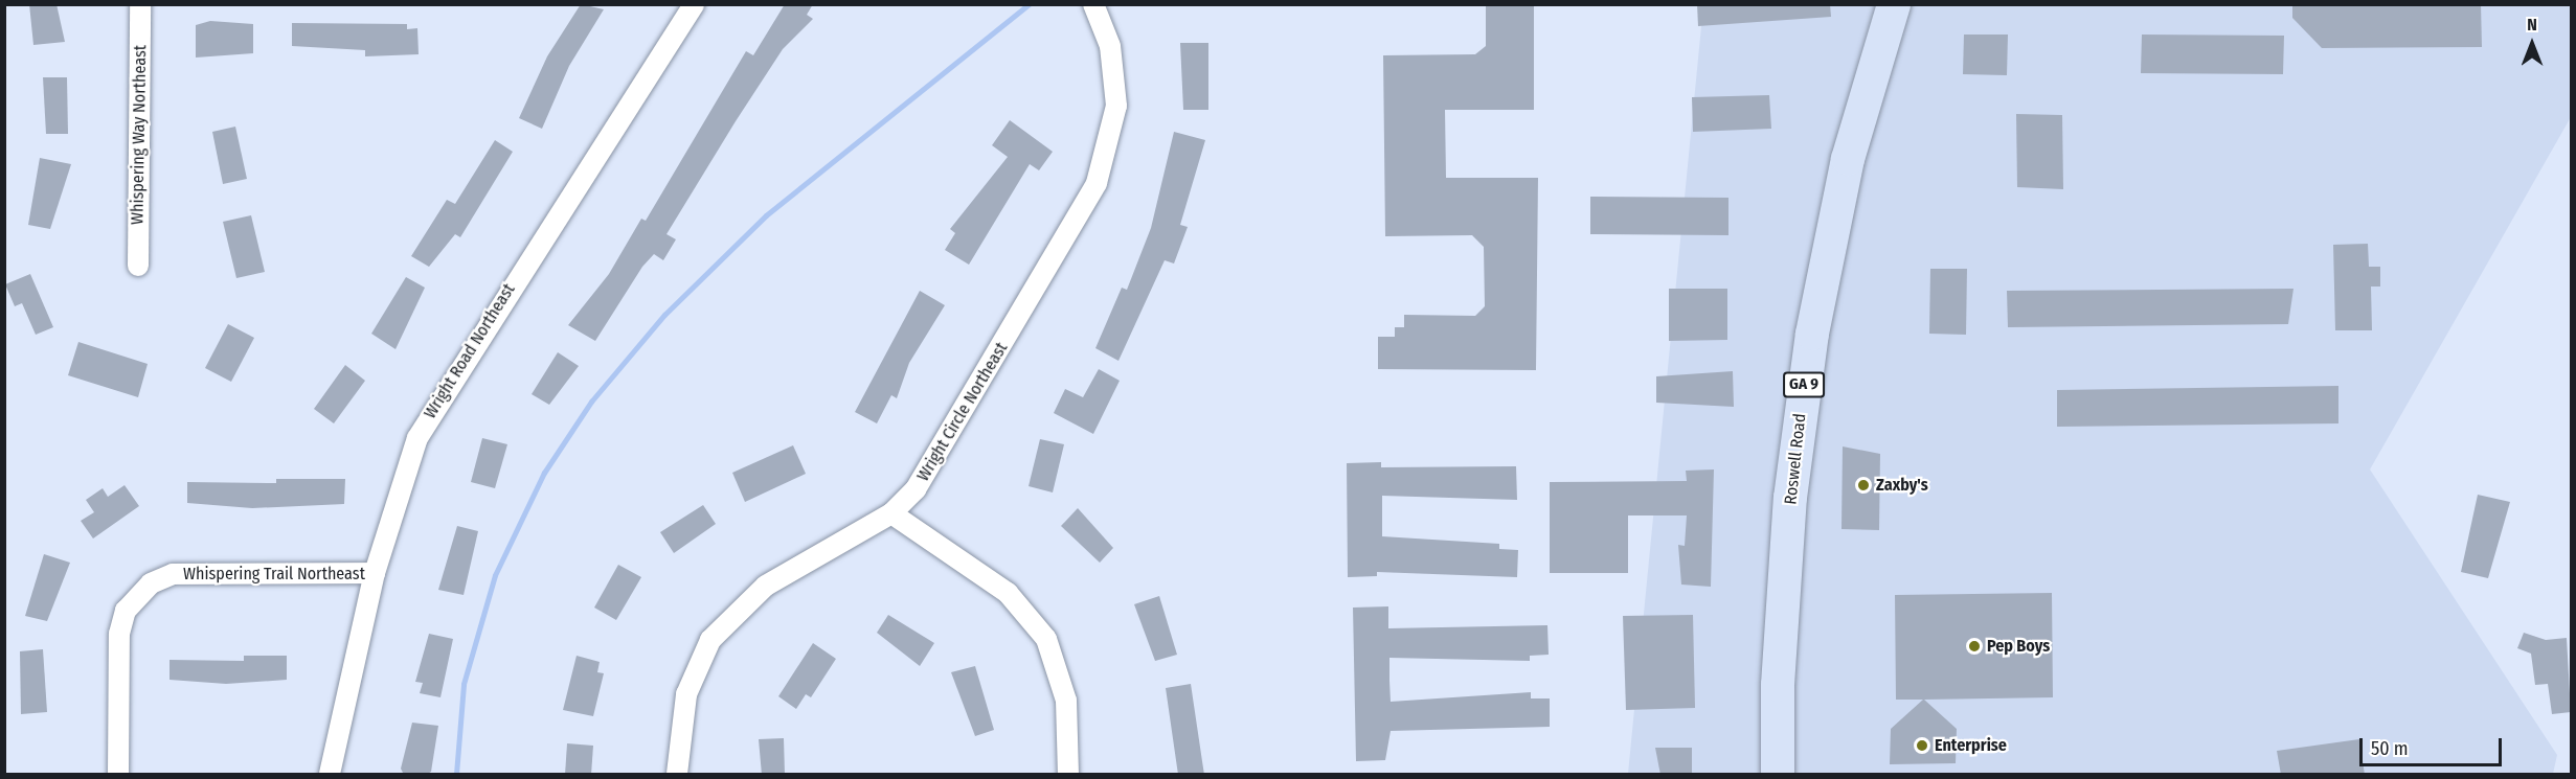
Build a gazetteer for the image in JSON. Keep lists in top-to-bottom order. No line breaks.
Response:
{"streets":{"main road":["GA 9","Roswell Road"],"street":["Whispering Way Northeast","Wright Road Northeast","Wright Circle Northeast","Whispering Trail Northeast"]},"crossings":[["Wright Road Northeast","Whispering Trail Northeast"]],"places":["Zaxby's","Pep Boys","Enterprise"],"scale_bar":"50 m","north":"top"}
